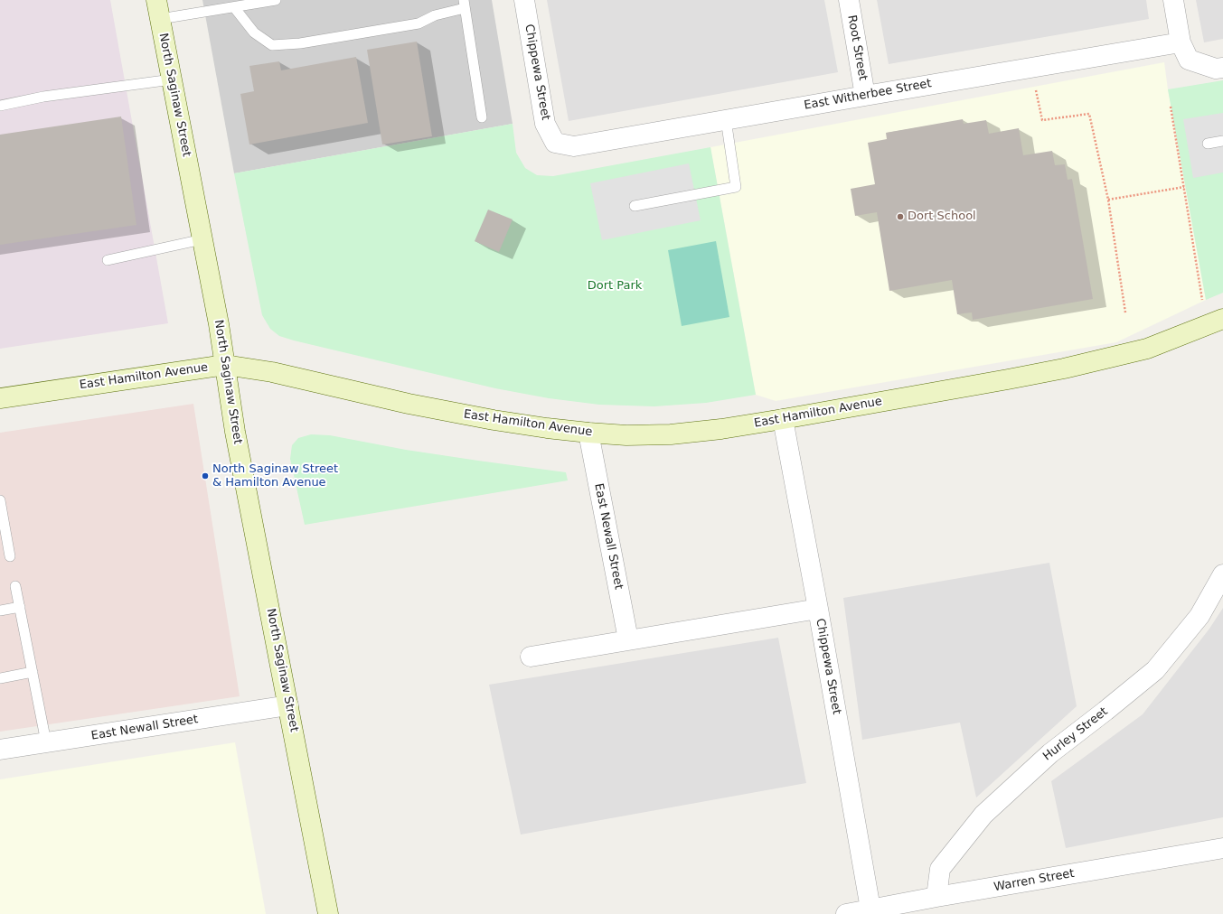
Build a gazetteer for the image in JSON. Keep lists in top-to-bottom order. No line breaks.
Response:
{"streets":{"main road":["North Saginaw Street","East Hamilton Avenue"],"street":["Root Street","Chippewa Street","East Witherbee Street","East Newall Street","Hurley Street","Warren Street"]},"crossings":[["Root Street","East Witherbee Street"],["Chippewa Street","East Witherbee Street"],["Chippewa Street","East Hamilton Avenue"],["Chippewa Street","Warren Street"],["North Saginaw Street","East Hamilton Avenue"],["North Saginaw Street","East Newall Street"],["East Hamilton Avenue","East Newall Street"],["Hurley Street","Warren Street"]],"parks":["Dort Park"],"places":["Dort School","North Saginaw Street & Hamilton Avenue"]}
